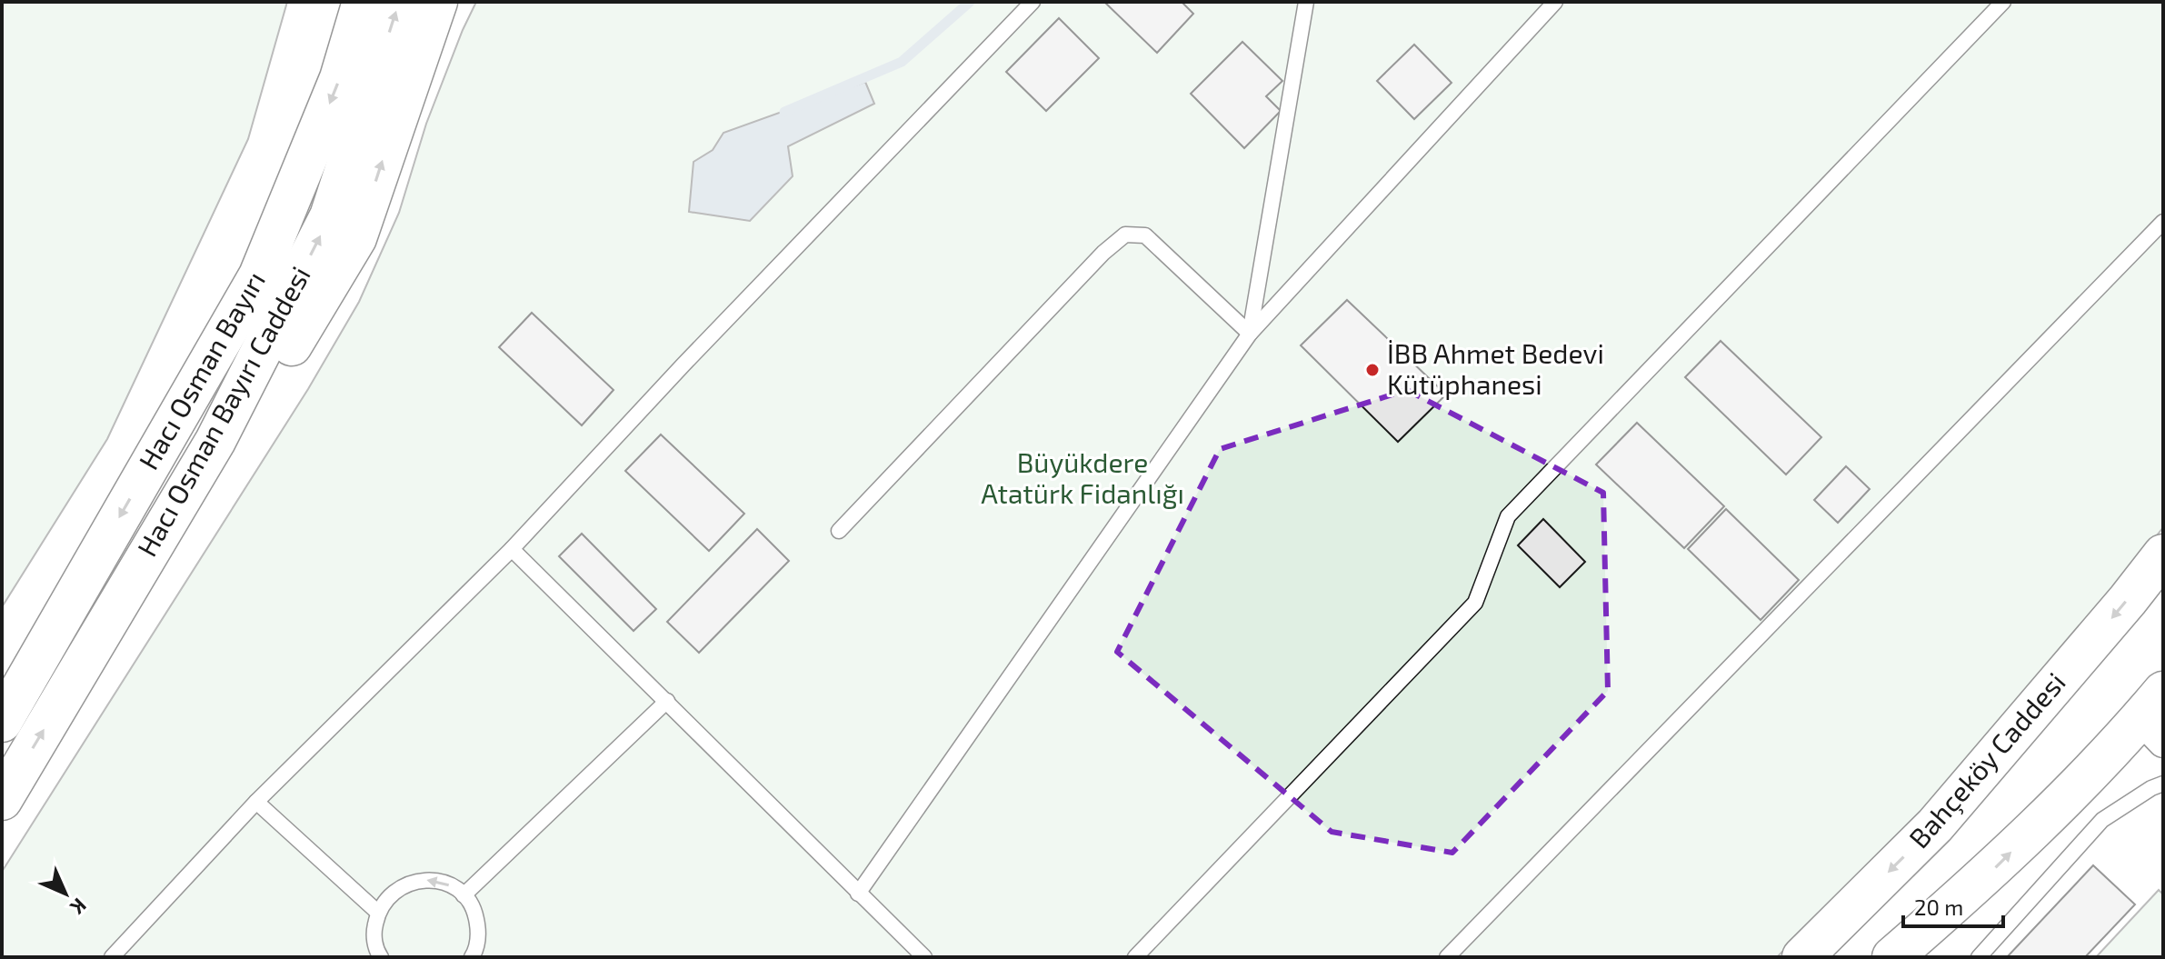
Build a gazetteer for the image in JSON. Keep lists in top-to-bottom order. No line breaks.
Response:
{"streets":{"main road":["Hacı Osman Bayırı","Hacı Osman Bayırı Caddesi","Bahçeköy Caddesi"]},"parks":["Büyükdere Atatürk Fidanlığı"],"places":["İBB Ahmet Bedevi Kütüphanesi"],"scale_bar":"20 m","north":"bottom right"}
